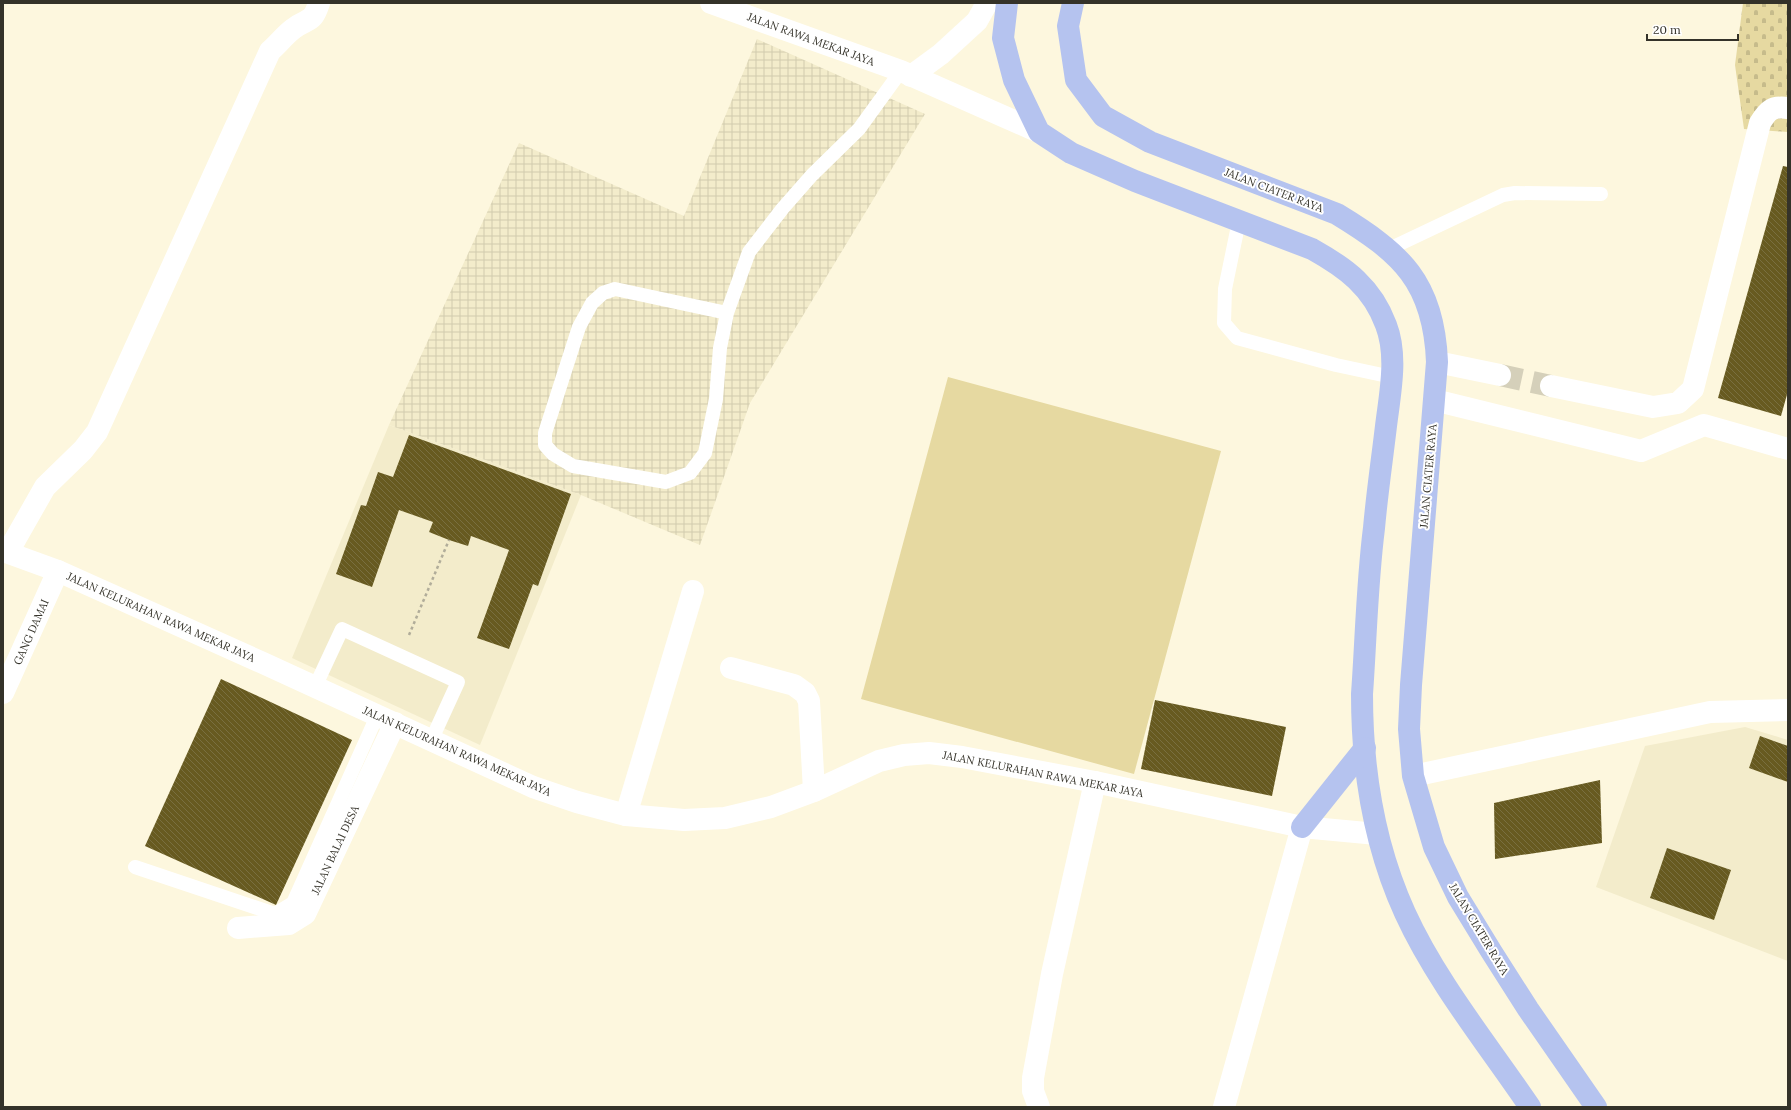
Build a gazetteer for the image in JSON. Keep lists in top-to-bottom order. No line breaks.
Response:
{"streets":{"main road":["JALAN CIATER RAYA"],"street":["JALAN RAWA MEKAR JAYA","JALAN KELURAHAN RAWA MEKAR JAYA","GANG DAMAI","JALAN BALAI DESA"]},"crossings":[["JALAN KELURAHAN RAWA MEKAR JAYA","GANG DAMAI"],["JALAN KELURAHAN RAWA MEKAR JAYA","JALAN BALAI DESA"]],"scale_bar":"20 m"}
